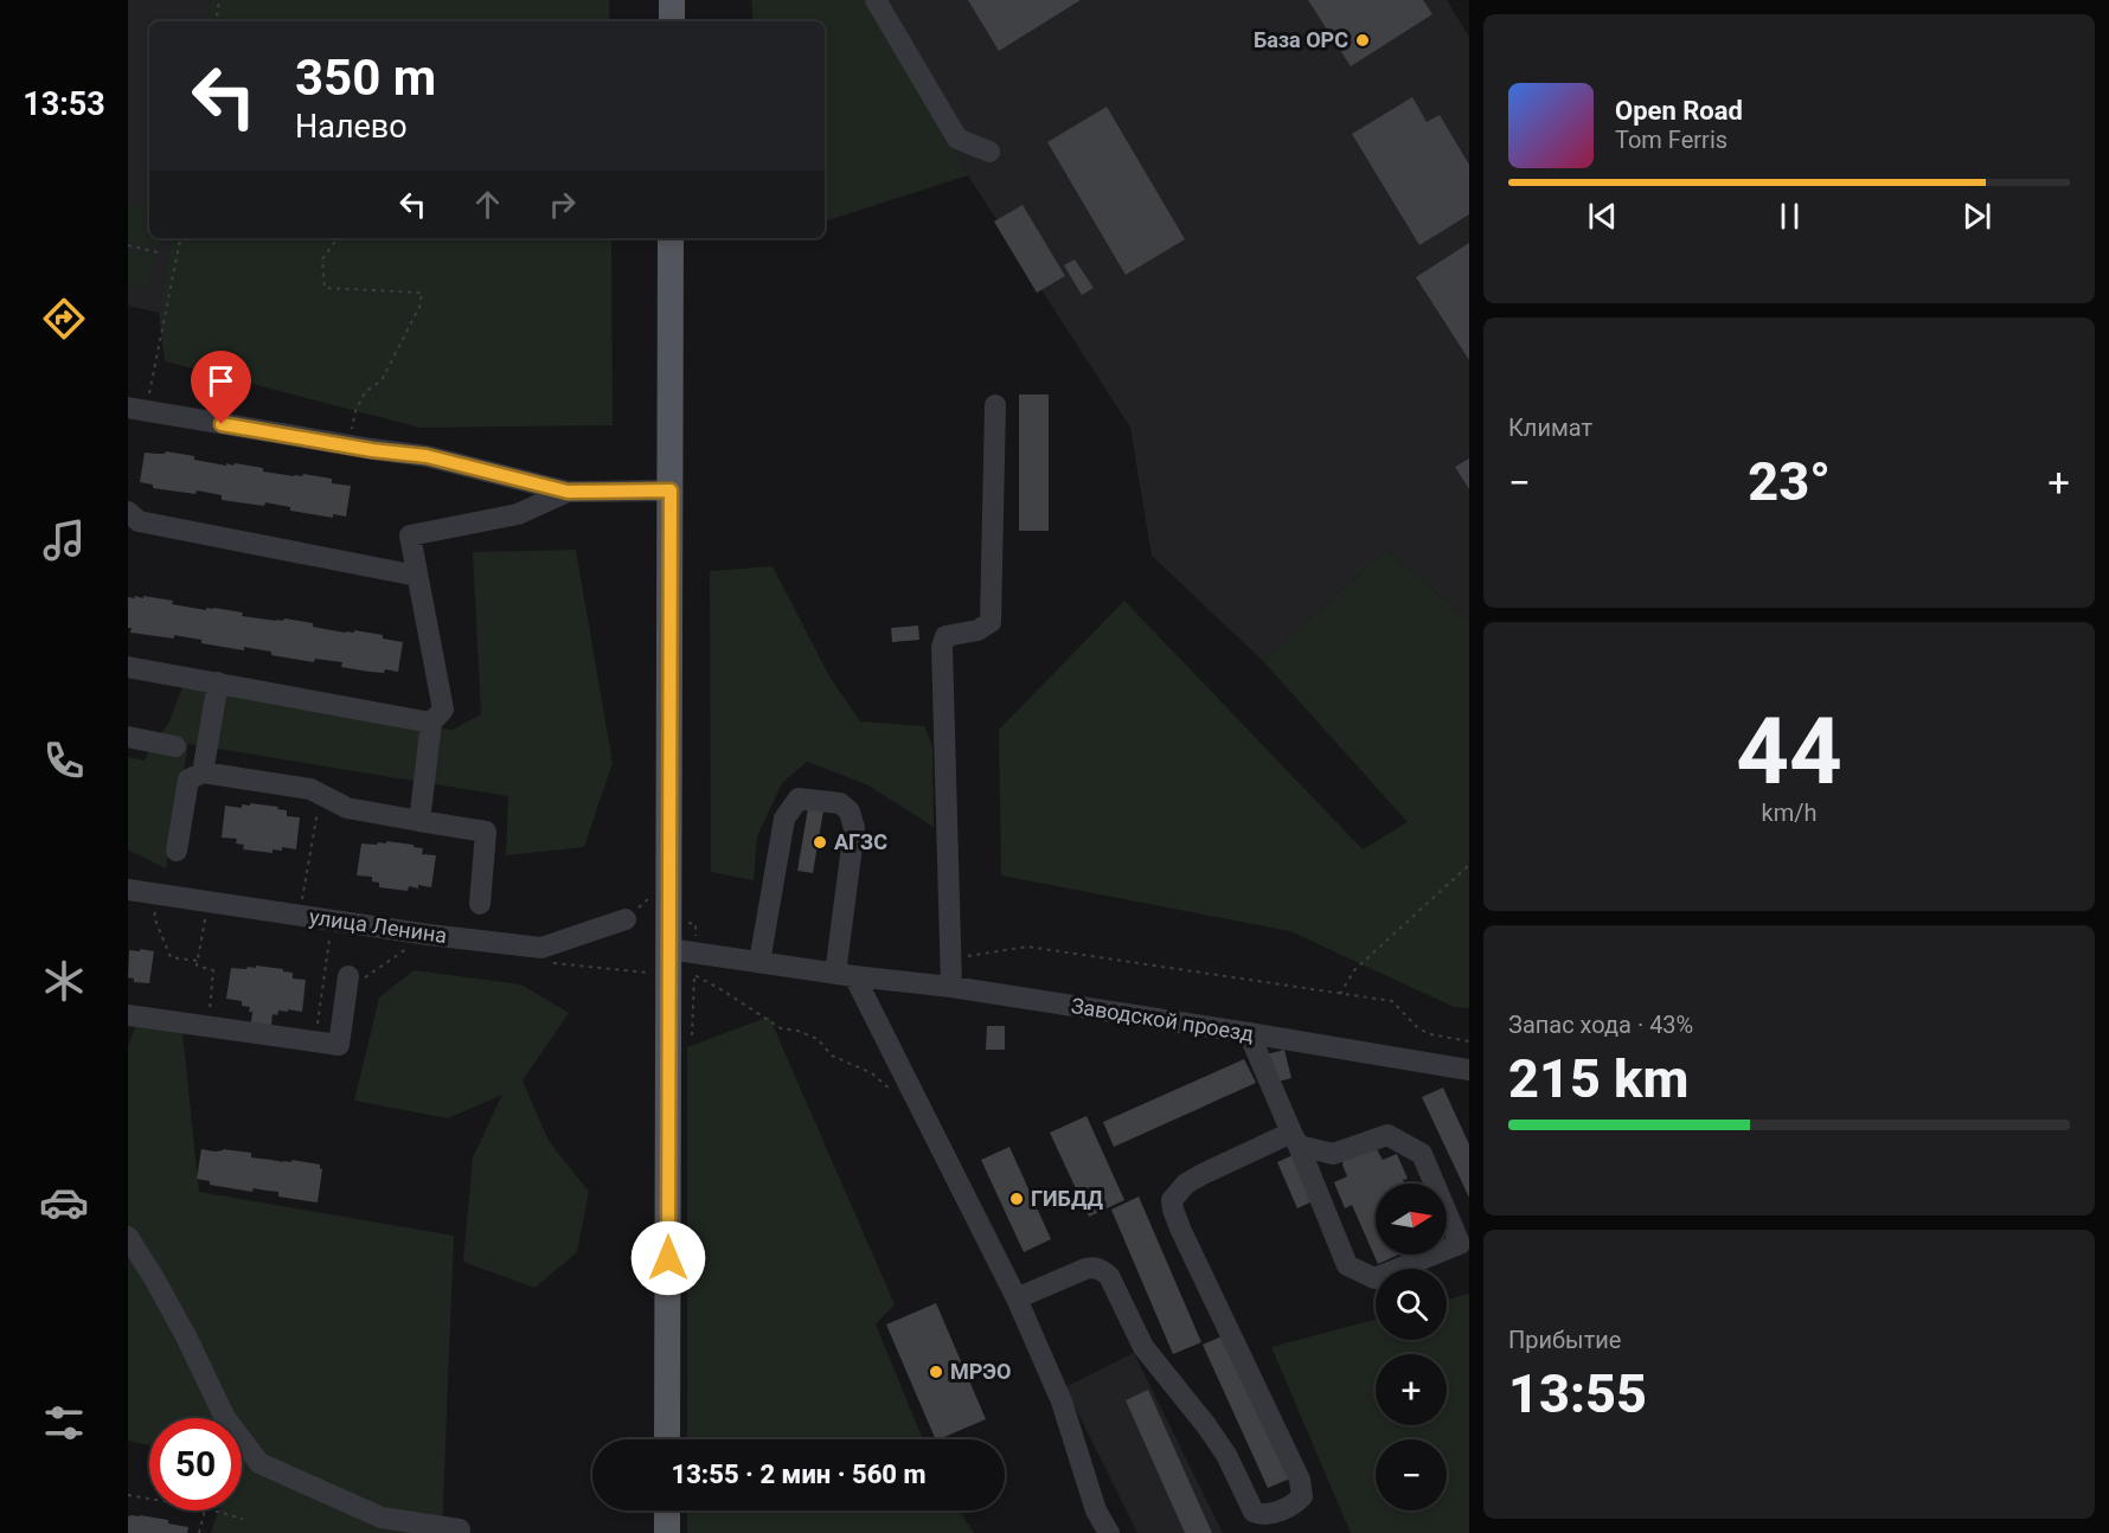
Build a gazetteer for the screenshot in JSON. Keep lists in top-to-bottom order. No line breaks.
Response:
{"streets":{"street":["улица Ленина","Заводской проезд"]},"places":["База ОРС","АГЗС","ГИБДД","МРЭО"],"north":"right","page":{"tabs":"13:53","turn":["350 m","Налево"],"song":["Open Road","Tom Ferris"],"tile":["Климат",["44","km/h"],["Запас хода · 43%","215 km"],["Прибытие","13:55"]],"heat":["−","23°","+"],"map_buttons":["+","−"],"limit":"50","trip":"13:55 · 2 мин · 560 m"}}
